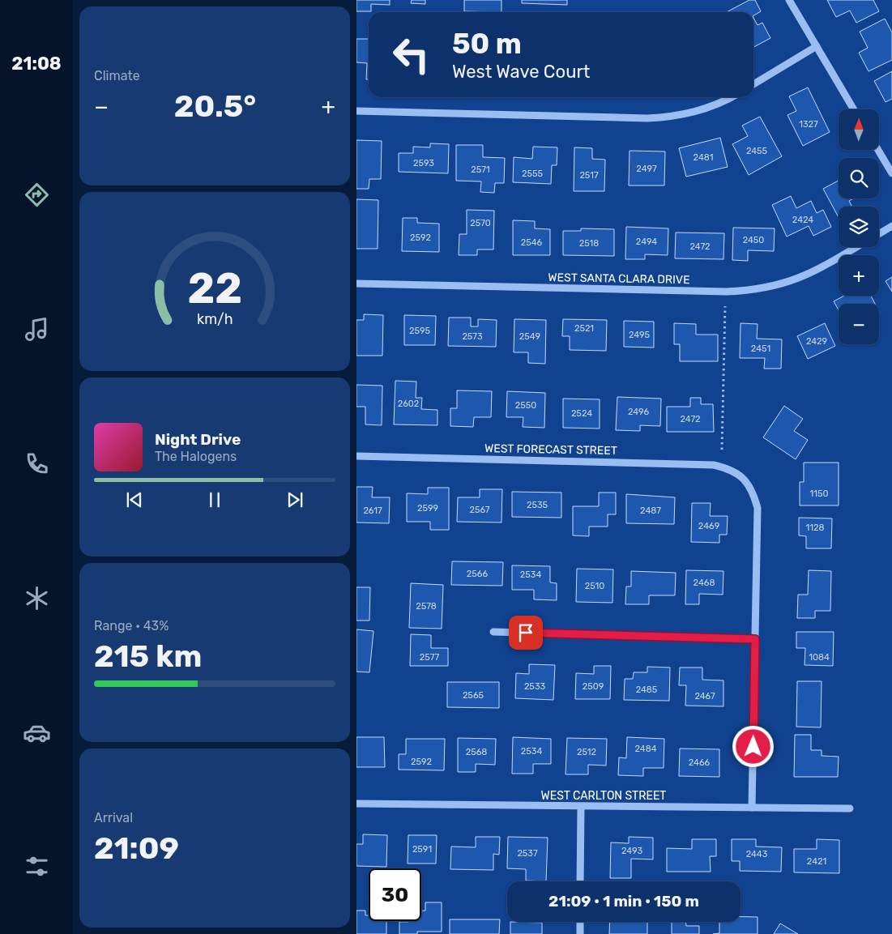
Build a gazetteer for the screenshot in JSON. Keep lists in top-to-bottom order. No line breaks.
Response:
{"streets":{"street":["WEST SANTA CLARA DRIVE","WEST FORECAST STREET","WEST CARLTON STREET"]},"house_numbers":["1327","2455","2481","2593","2497","2571","2555","2517","2424","2570","2592","2450","2494","2546","2518","2472","2521","2595","2495","2573","2549","2429","2451","2602","2550","2496","2524","2472","1150","2535","2599","2567","2617","2487","2469","1128","2566","2534","2468","2510","2578","2577","1084","2533","2509","2485","2565","2467","2484","2534","2568","2512","2592","2466","2591","2493","2537","2443","2421"],"north":"top","page":{"tabs":"21:08","tile":["Climate",["Range · 43%","215 km"],["Arrival","21:09"]],"turn":["50 m","West Wave Court"],"heat":["−","20.5°","+"],"map_buttons":["+","−"],"song":["Night Drive","The Halogens"],"limit":"30","trip":"21:09 · 1 min · 150 m","gauge":["22","km/h"]}}
